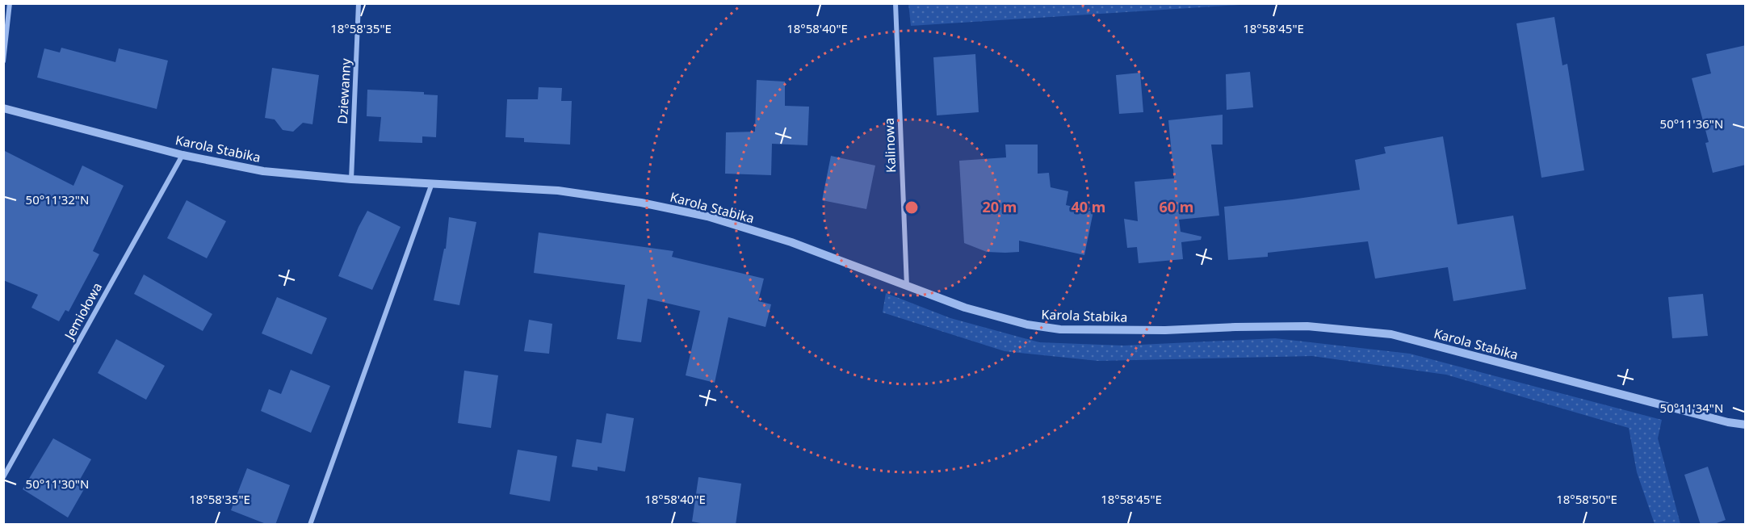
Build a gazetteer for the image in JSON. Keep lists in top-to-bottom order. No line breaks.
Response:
{"streets":{"street":["Dziewanny","Kalinowa","Karola Stabika","Jemiołowa"]},"crossings":[["Dziewanny","Karola Stabika"],["Kalinowa","Karola Stabika"],["Karola Stabika","Jemiołowa"]],"coordinates":["18°58'35\"E","18°58'40\"E","18°58'45\"E","50°11'36\"N","50°11'32\"N","50°11'34\"N","50°11'30\"N","18°58'50\"E"],"rings":["20 m","40 m","60 m"]}
